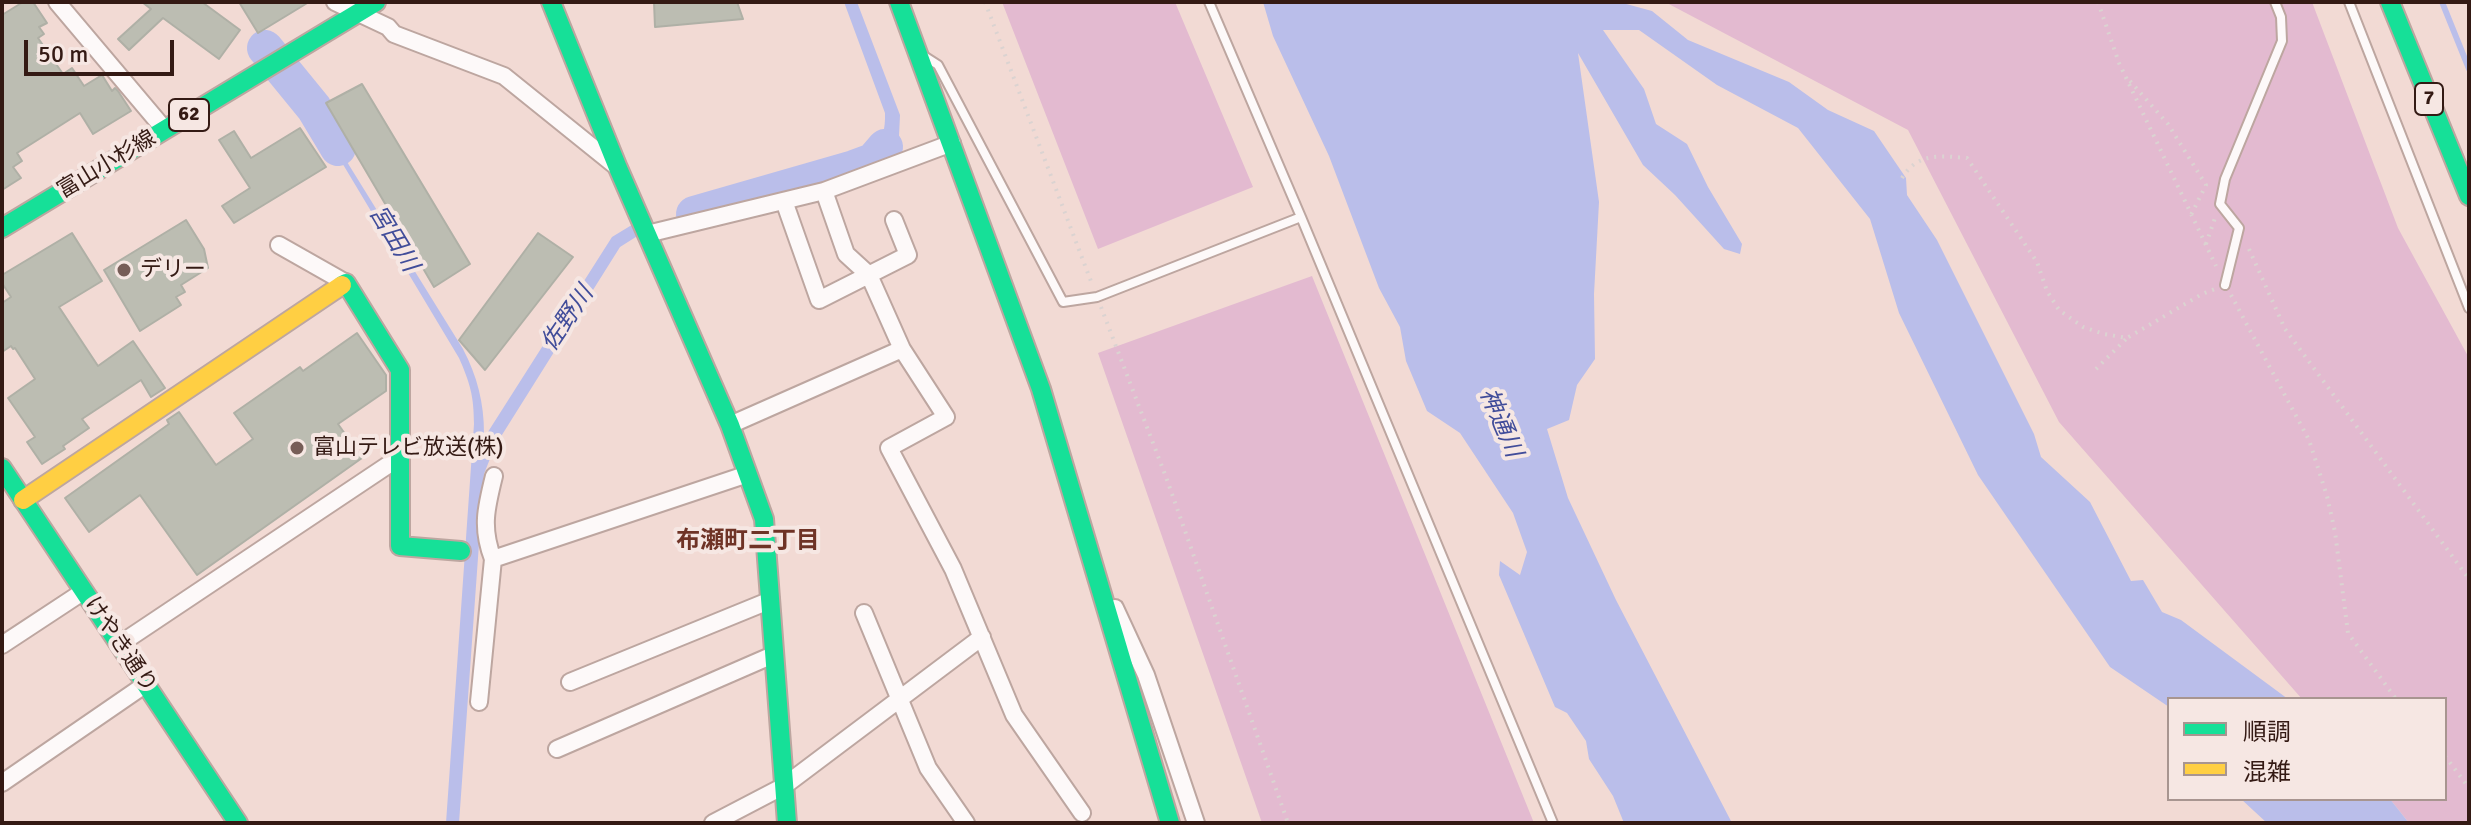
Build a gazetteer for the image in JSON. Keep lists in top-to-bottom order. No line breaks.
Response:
{"streets":{"street":["7","62","富山小杉線","けやき通り"]},"districts":["布瀬町二丁目"],"water":["宮田川","佐野川","神通川"],"places":["デリー","富山テレビ放送(株)"],"legend":["順調","混雑"],"scale_bar":"50 m"}
